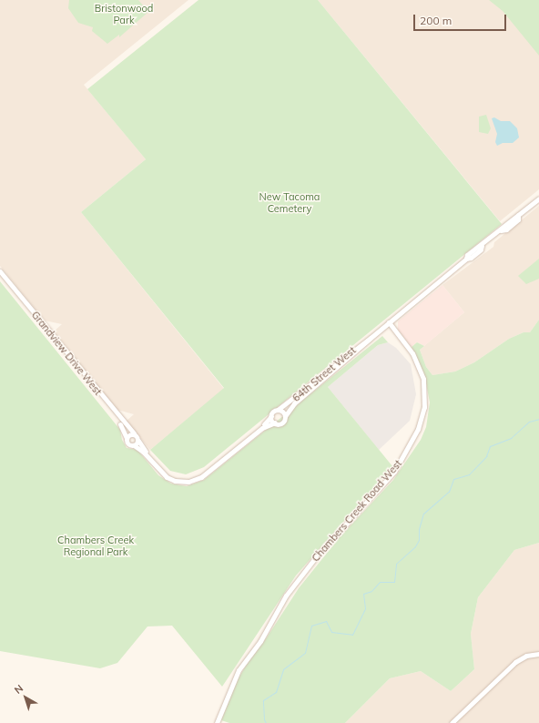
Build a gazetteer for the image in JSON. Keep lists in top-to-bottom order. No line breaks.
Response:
{"streets":{"street":["Grandview Drive West","64th Street West","Chambers Creek Road West"]},"crossings":[["64th Street West","Chambers Creek Road West"]],"parks":["Bristonwood Park","New Tacoma Cemetery","Chambers Creek Regional Park"],"scale_bar":"200 m","north":"top left"}
